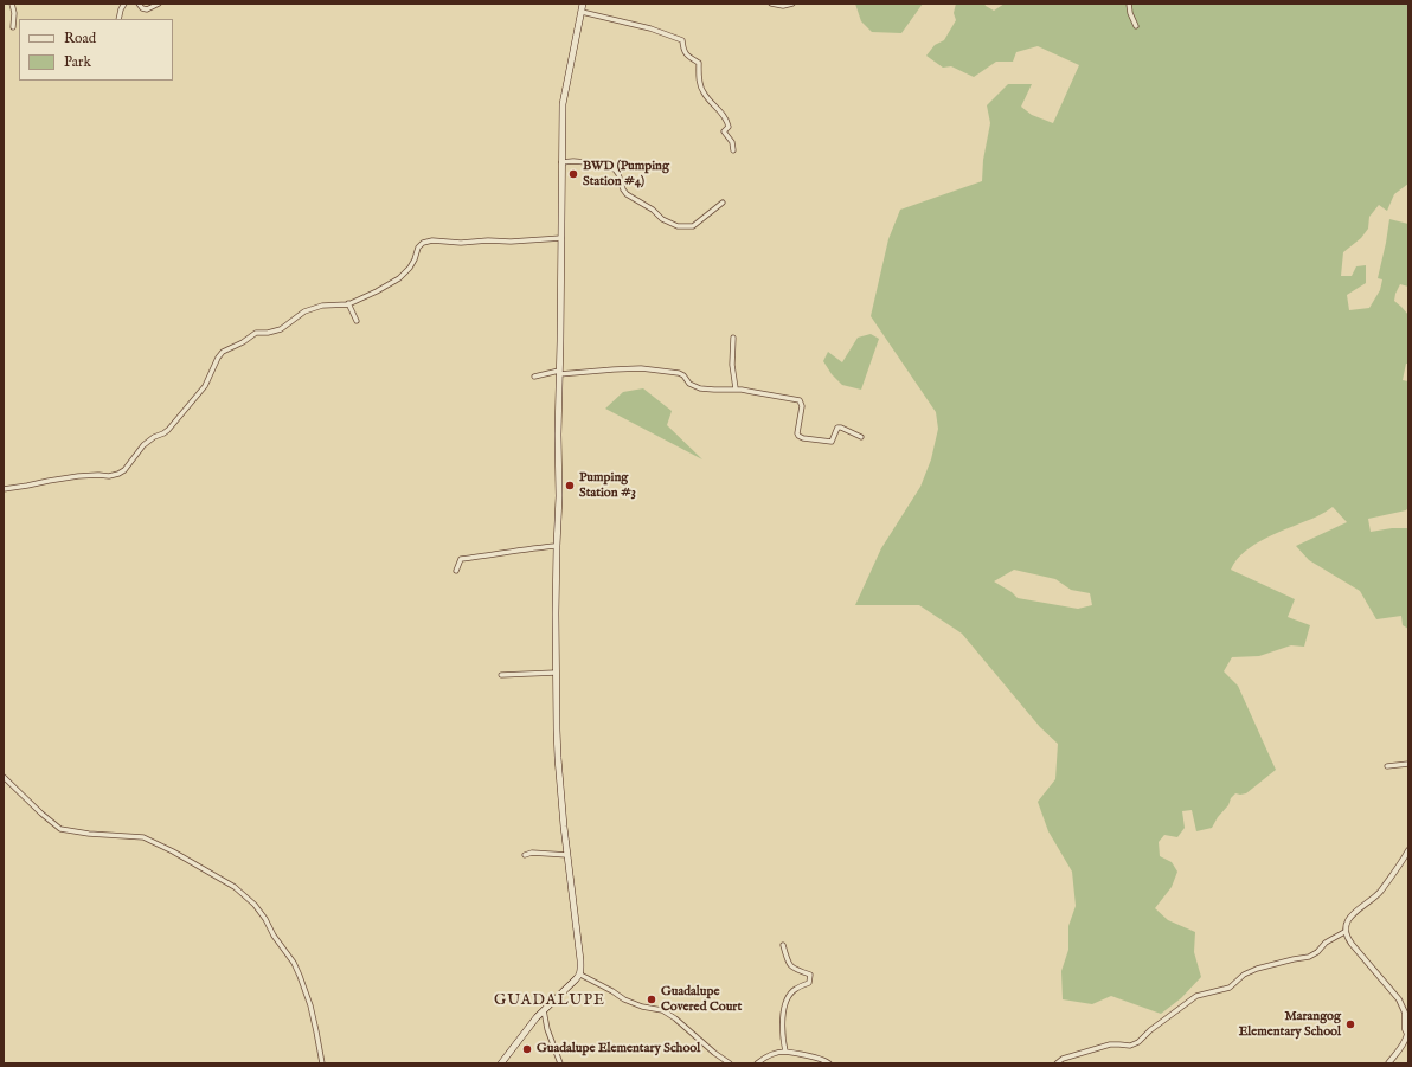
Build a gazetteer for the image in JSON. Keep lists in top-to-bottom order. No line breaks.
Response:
{"districts":["GUADALUPE"],"places":["BWD (Pumping Station #4)","Pumping Station #3","Guadalupe Covered Court","Marangog Elementary School","Guadalupe Elementary School"],"legend":["Road","Park"]}
